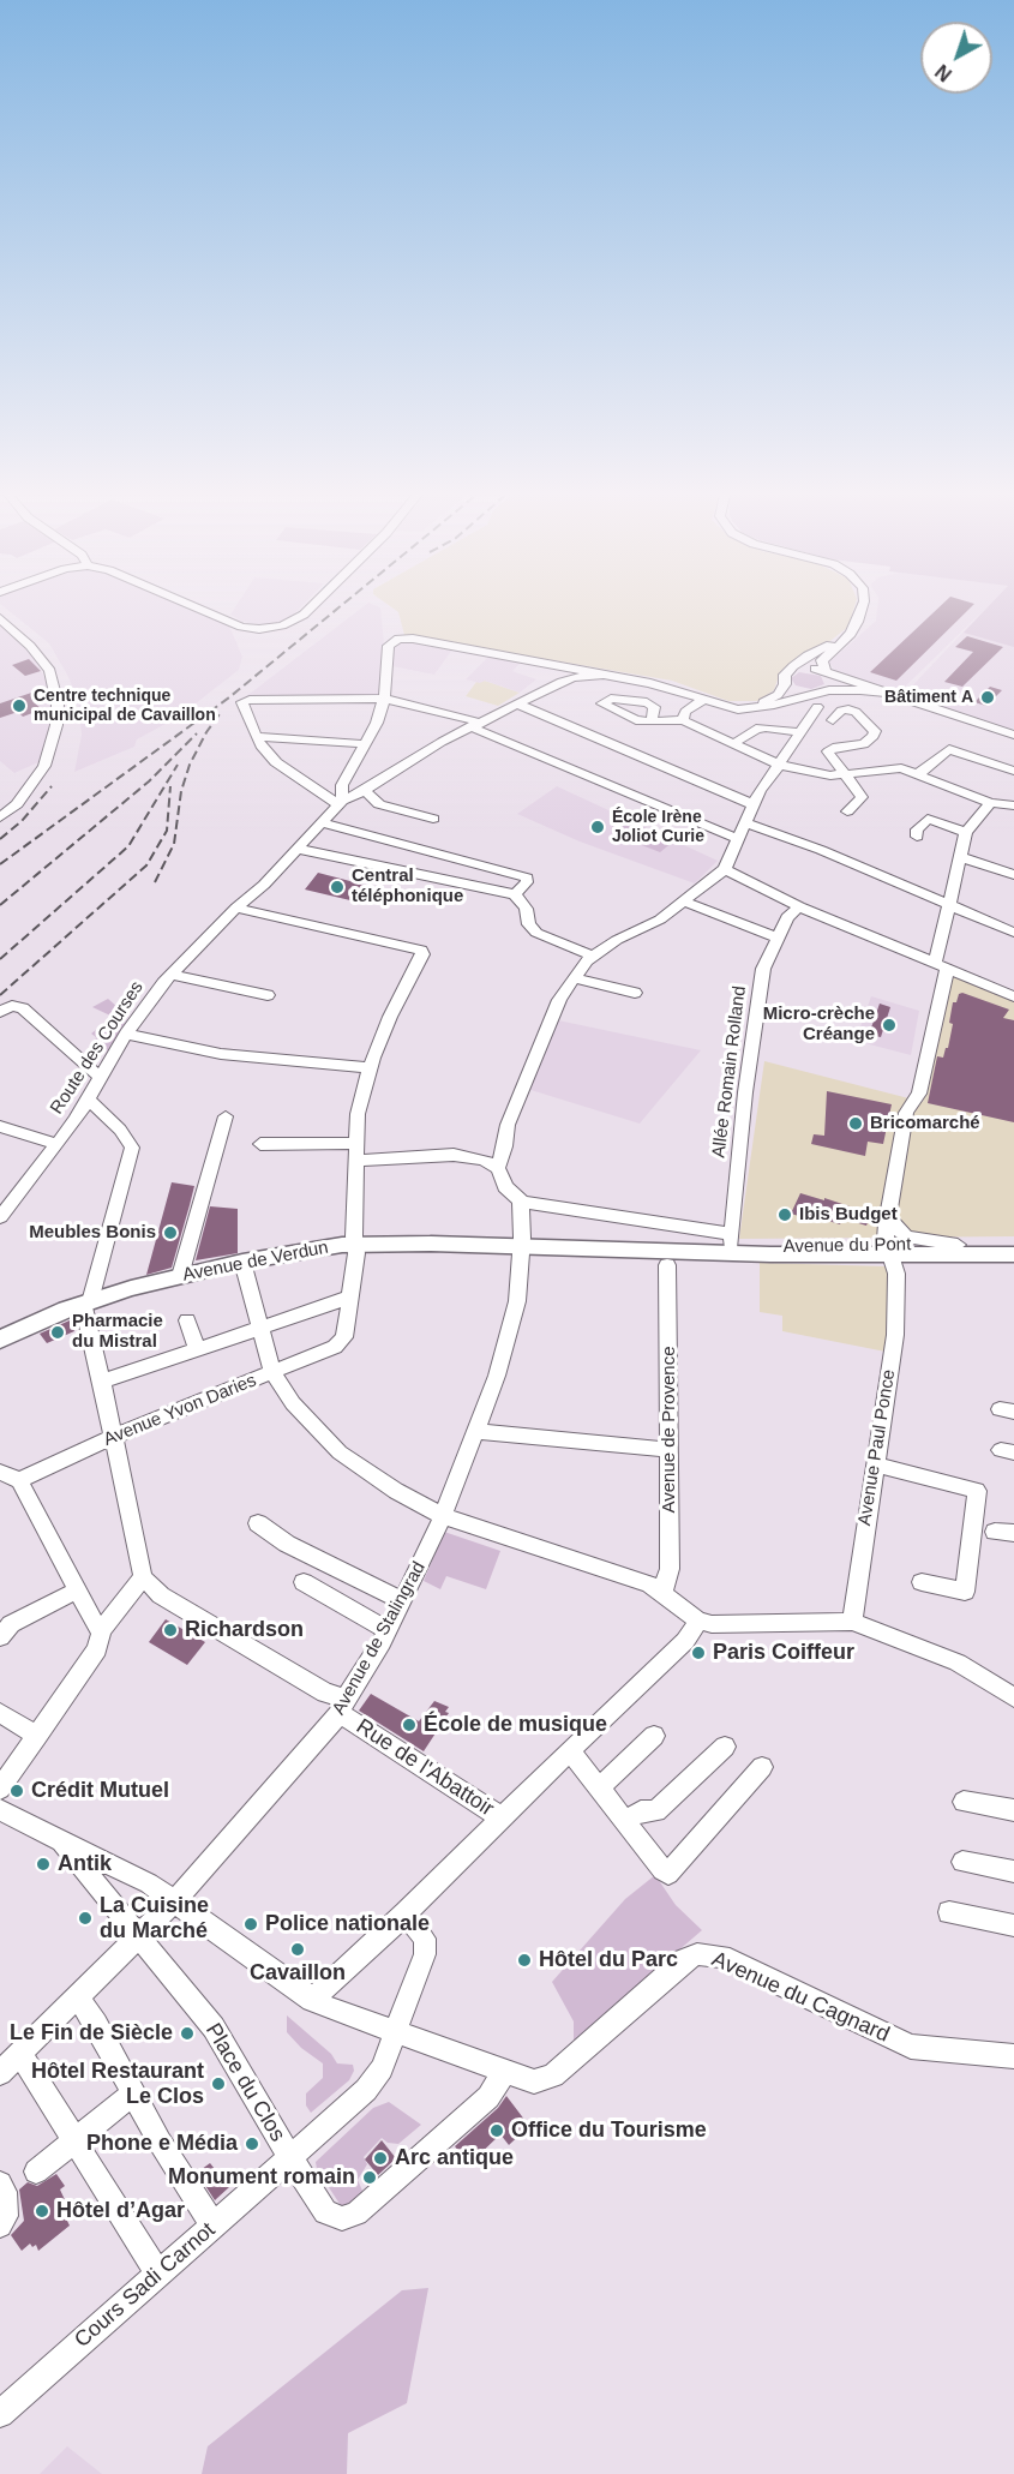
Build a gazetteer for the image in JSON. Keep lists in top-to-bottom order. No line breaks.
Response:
{"streets":{"main road":["Avenue du Pont","Avenue de Verdun"],"street":["Route des Courses","Allée Romain Rolland","Avenue Yvon Daries","Avenue de Provence","Avenue Paul Ponce","Avenue de Stalingrad","Rue de l'Abattoir","Avenue du Cagnard","Place du Clos","Cours Sadi Carnot"]},"crossings":[["Allée Romain Rolland","Avenue du Pont"],["Avenue du Pont","Avenue de Verdun"],["Avenue du Pont","Avenue de Provence"],["Avenue du Pont","Avenue Paul Ponce"],["Avenue du Pont","Avenue de Stalingrad"],["Avenue de Verdun","Avenue de Stalingrad"],["Avenue de Stalingrad","Rue de l'Abattoir"],["Rue de l'Abattoir","Place du Clos"],["Avenue du Cagnard","Place du Clos"],["Place du Clos","Cours Sadi Carnot"]],"places":["Bâtiment A","Centre technique municipal de Cavaillon","École Irène Joliot Curie","Central téléphonique","Micro-crèche Créange","Bricomarché","Ibis Budget","Meubles Bonis","Pharmacie du Mistral","Richardson","Paris Coiffeur","École de musique","Crédit Mutuel","Antik","La Cuisine du Marché","Police nationale","Cavaillon","Hôtel du Parc","Le Fin de Siècle","Hôtel Restaurant Le Clos","Office du Tourisme","Phone e Média","Arc antique","Monument romain","Hôtel d’Agar"],"north":"bottom left"}
